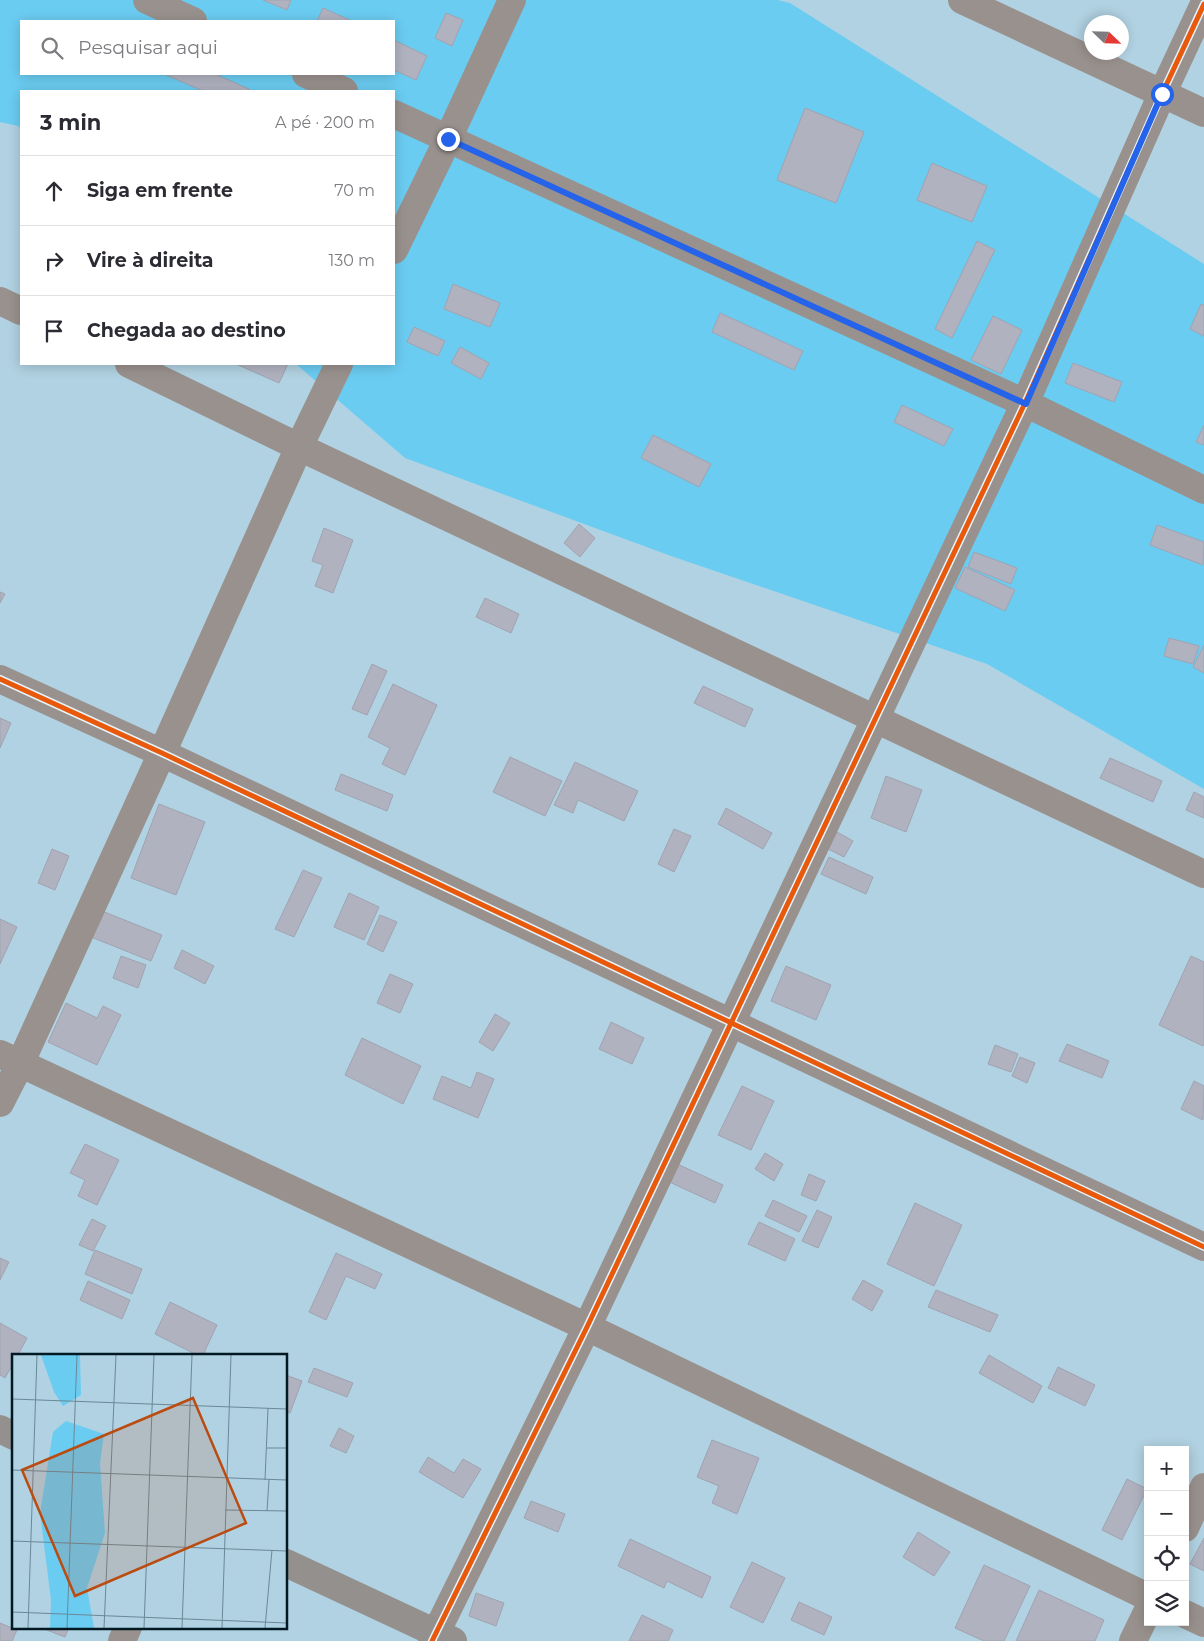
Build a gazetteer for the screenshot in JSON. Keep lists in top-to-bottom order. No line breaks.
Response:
{"north":"bottom right","page":{"search":"Pesquisar aqui","heading":["3 min","A pé · 200 m"],"list":[["Siga em frente","70 m"],["Vire à direita","130 m"],"Chegada ao destino"],"map_buttons":["+","−"]}}
